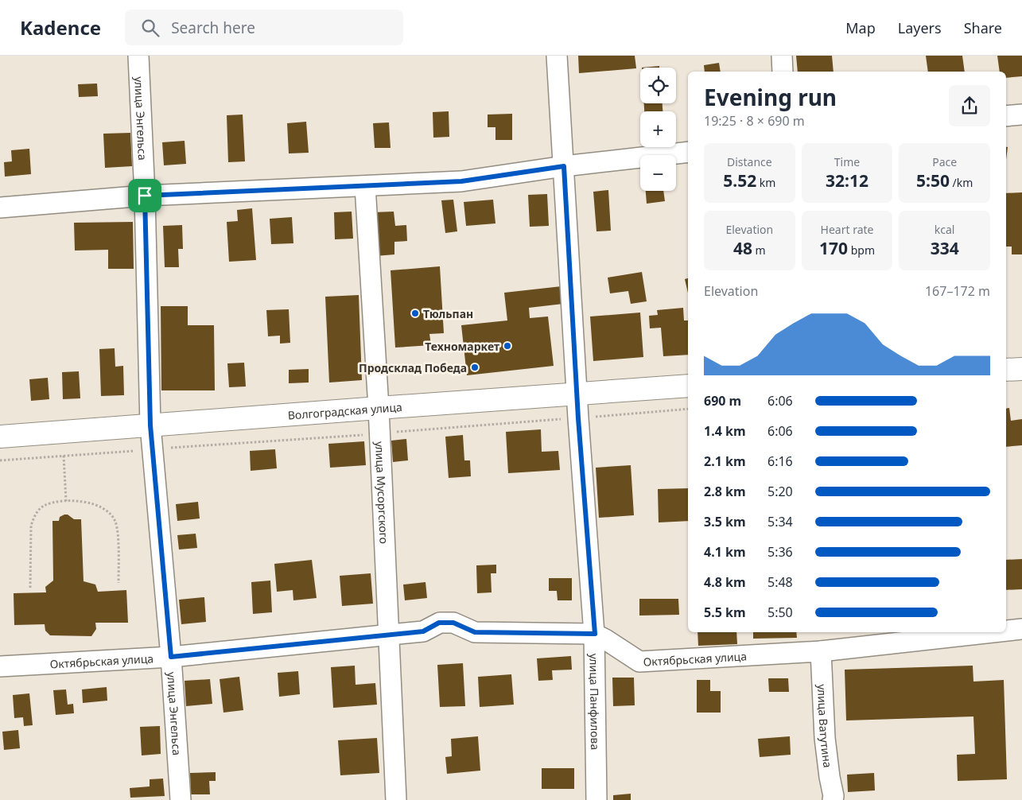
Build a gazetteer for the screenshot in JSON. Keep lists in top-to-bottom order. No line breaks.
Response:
{"streets":{"street":["улица Энгельса","Волгоградская улица","улица Мусоргского","Октябрьская улица","улица Панфилова","улица Ватутина"]},"crossings":[["улица Энгельса","Волгоградская улица"],["улица Энгельса","Октябрьская улица"],["Волгоградская улица","улица Мусоргского"],["Волгоградская улица","улица Панфилова"],["улица Мусоргского","Октябрьская улица"],["Октябрьская улица","улица Панфилова"],["Октябрьская улица","улица Ватутина"]],"places":["Тюльпан","Техномаркет","Продсклад Победа"],"page":{"header":"Kadence","search":"Search here","nav":["Map","Layers","Share"],"map_buttons":["+","−"],"heading":["Evening run","19:25 · 8 × 690 m"],"stats":[["Distance","5.52 km"],["Time","32:12"],["Pace","5:50 /km"],["Elevation","48 m"],["Heart rate","170 bpm"],["kcal","334"]],"chart":["Elevation","167–172 m"],"list":[{"name":"690 m","note":"6:06"},{"name":"1.4 km","note":"6:06"},{"name":"2.1 km","note":"6:16"},{"name":"2.8 km","note":"5:20"},{"name":"3.5 km","note":"5:34"},{"name":"4.1 km","note":"5:36"},{"name":"4.8 km","note":"5:48"},{"name":"5.5 km","note":"5:50"}]}}
